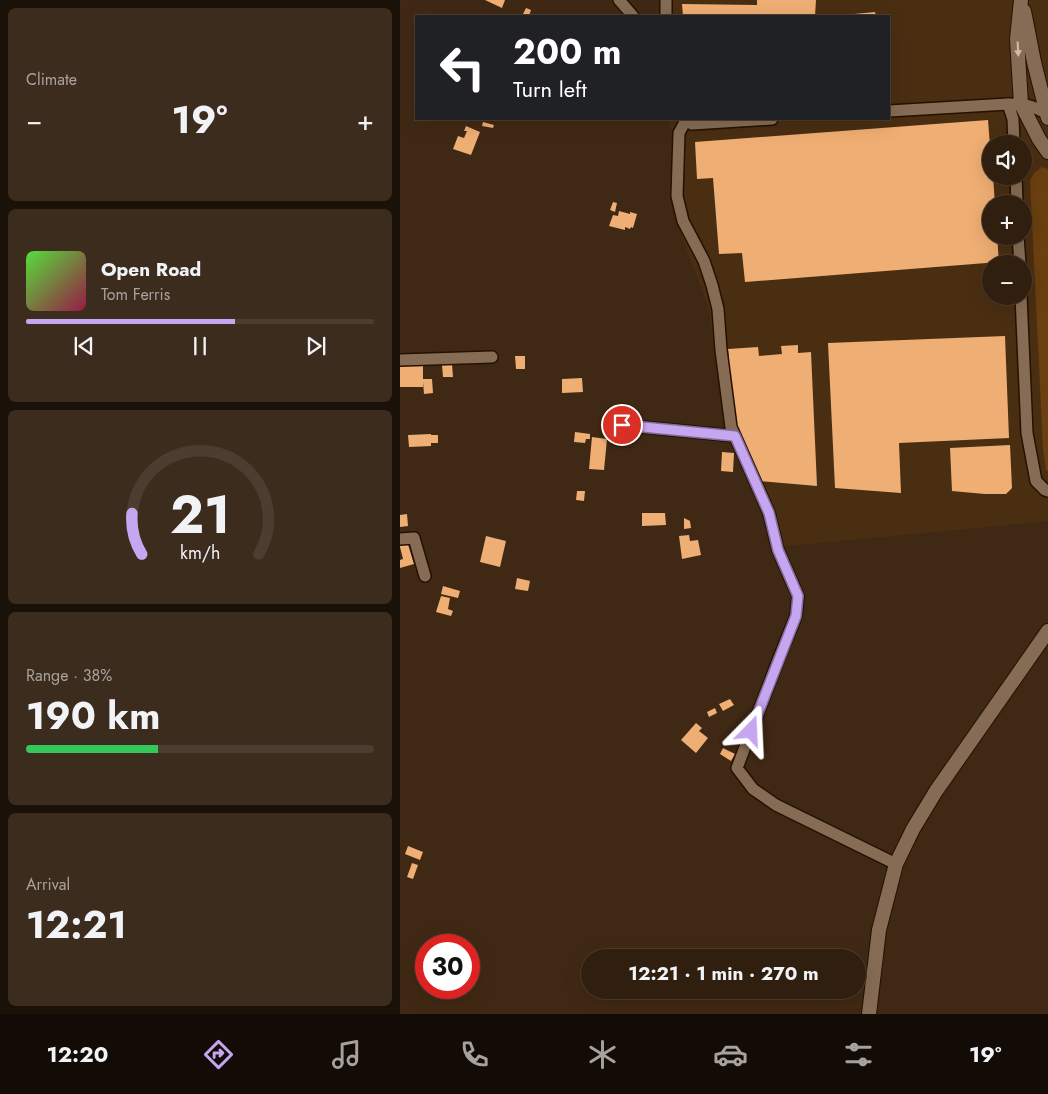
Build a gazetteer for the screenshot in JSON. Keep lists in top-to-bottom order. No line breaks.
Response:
{"page":{"tile":["Climate",["Range · 38%","190 km"],["Arrival","12:21"]],"turn":["200 m","Turn left"],"heat":["−","19°","+"],"map_buttons":["+","−"],"song":["Open Road","Tom Ferris"],"limit":"30","trip":"12:21 · 1 min · 270 m","tabs":["12:20","19°"],"gauge":["21","km/h"]}}
